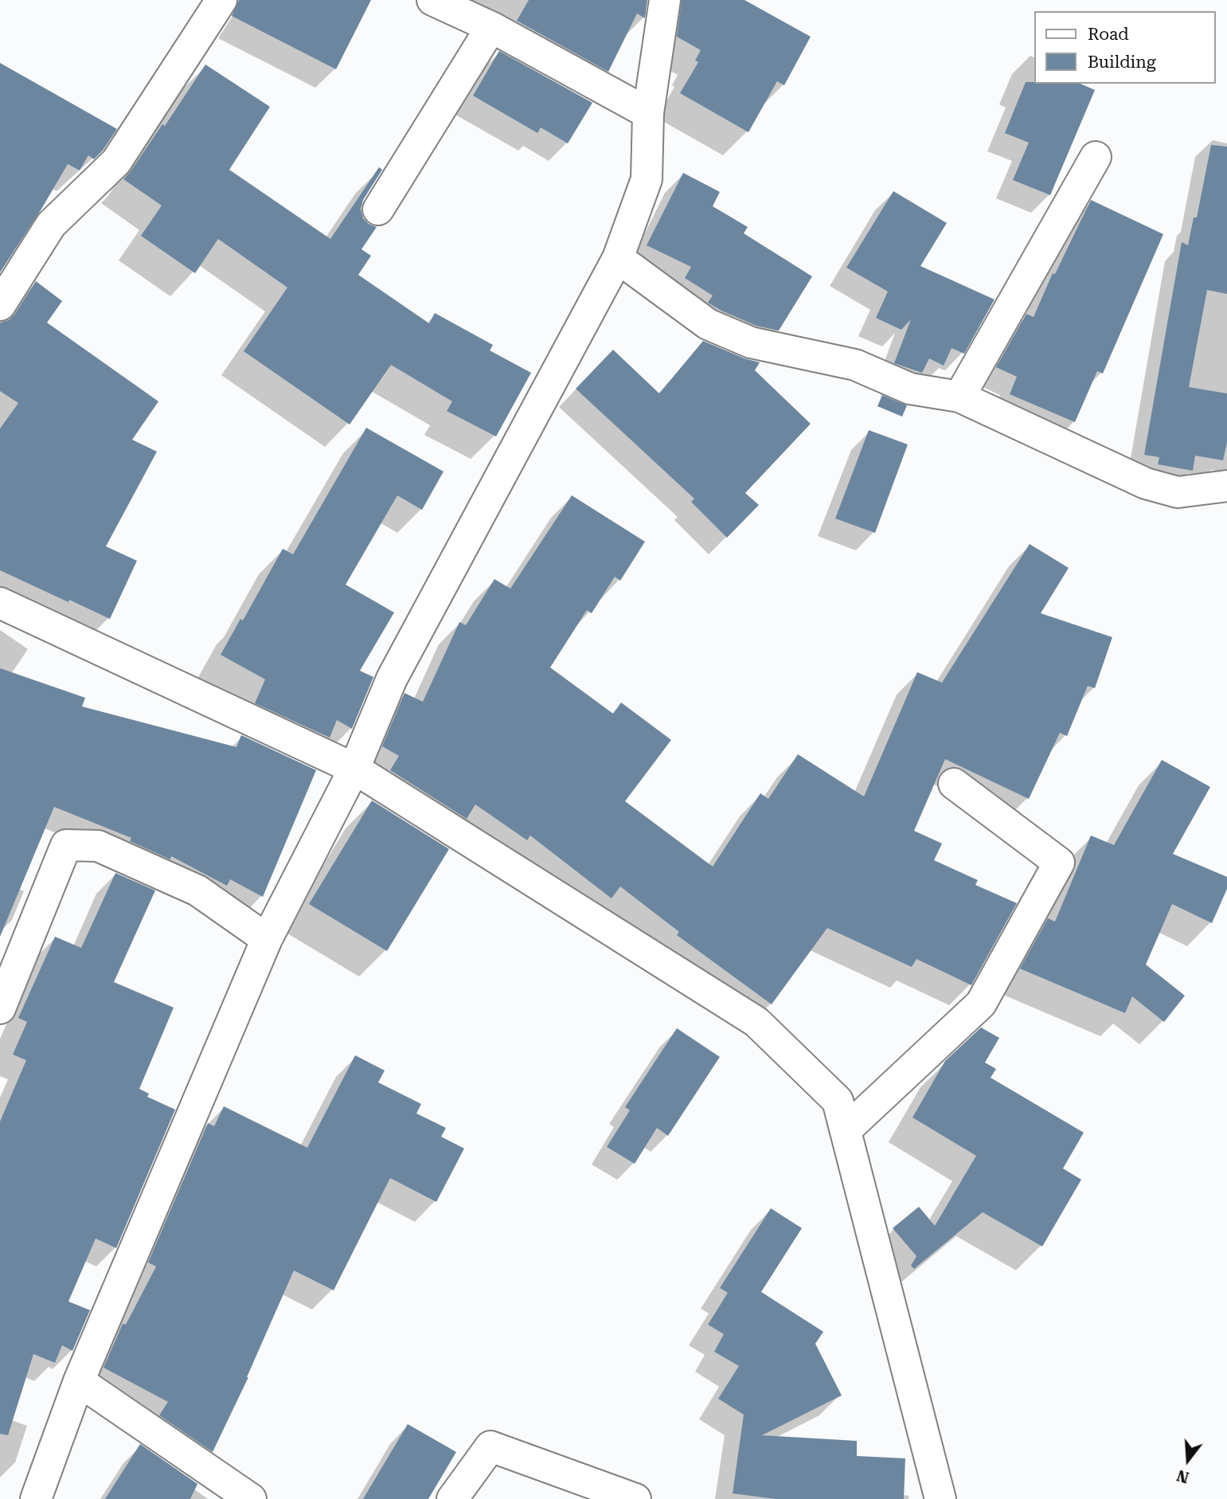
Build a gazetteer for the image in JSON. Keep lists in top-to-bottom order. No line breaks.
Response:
{"legend":["Road","Building"],"north":"bottom"}
